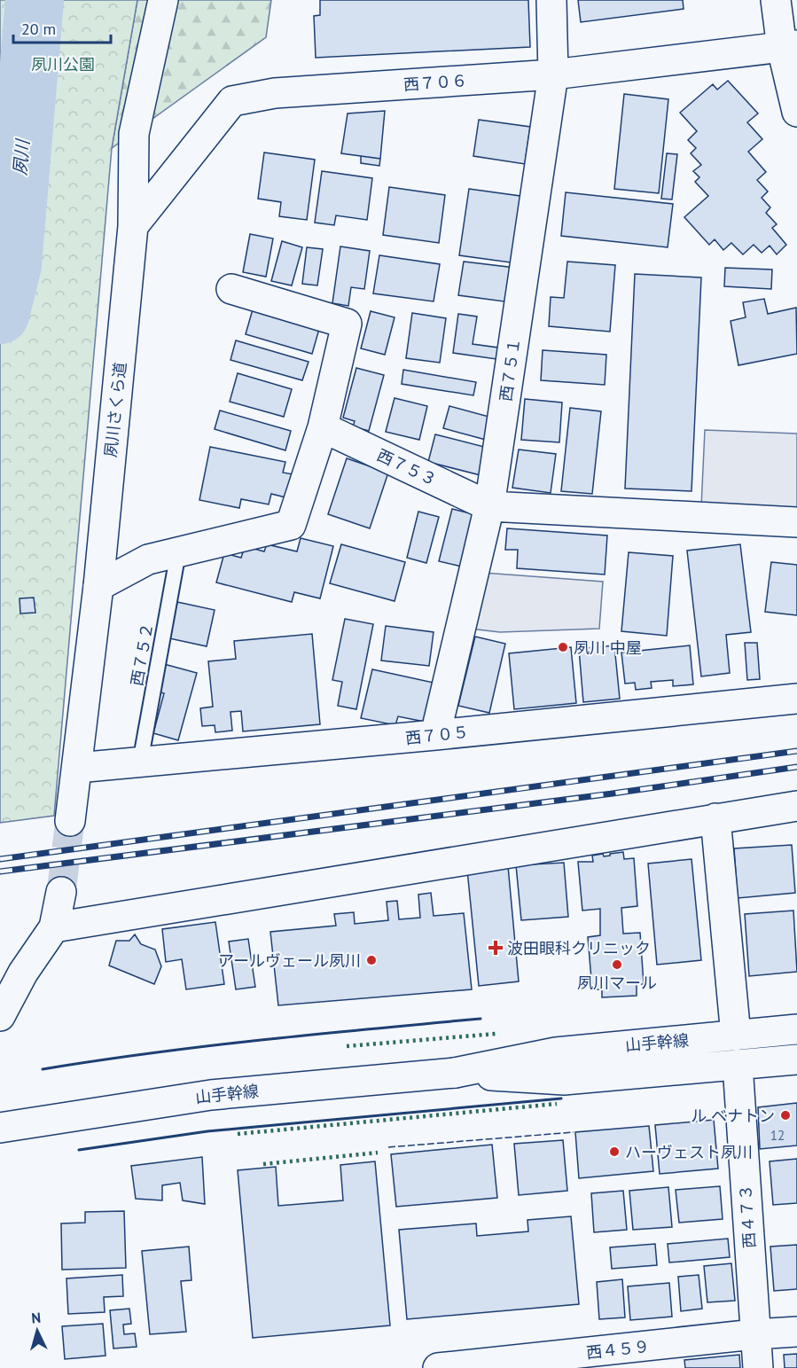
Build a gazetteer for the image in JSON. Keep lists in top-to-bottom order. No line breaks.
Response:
{"streets":{"street":["西７０６","西７５１","夙川さくら道","西７５３","西７０５","山手幹線","西４７３","西４５９"],"lane":["西７５２"]},"crossings":[["西７０６","西７５１"],["西７０６","夙川さくら道"],["西７５１","西７５３"],["西７５１","西７０５"],["夙川さくら道","西７０５"],["西７５２","西７０５"],["山手幹線","西４７３"],["西４７３","西４５９"]],"water":["夙川"],"parks":["夙川公園"],"places":{"other":["夙川 中屋","アールヴェール夙川","夙川マール","ル ベナトン","ハーヴェスト夙川"],"health":["波田眼科クリニック"]},"house_numbers":["12"],"scale_bar":"20 m","north":"top"}
